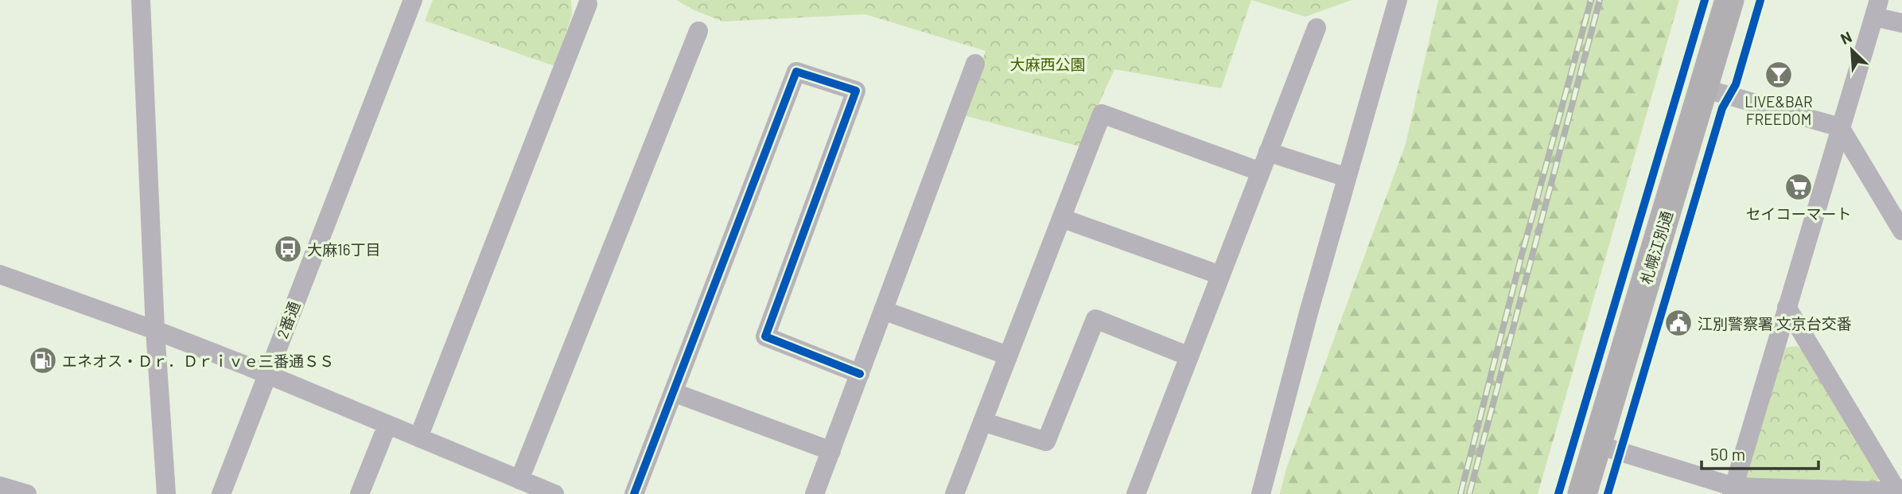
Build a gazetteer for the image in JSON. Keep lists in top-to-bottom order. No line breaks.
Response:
{"streets":{"highway":["札幌江別通"],"street":["2番通"]},"parks":["大麻西公園"],"places":{"bar":["LIVE&BAR FREEDOM"],"supermarket":["セイコーマート"],"bus stop":["大麻16丁目"],"public building":["江別警察署 文京台交番"],"fuel station":["エネオス・Ｄｒ．Ｄｒｉｖｅ三番通ＳＳ"]},"scale_bar":"50 m","north":"top left"}
